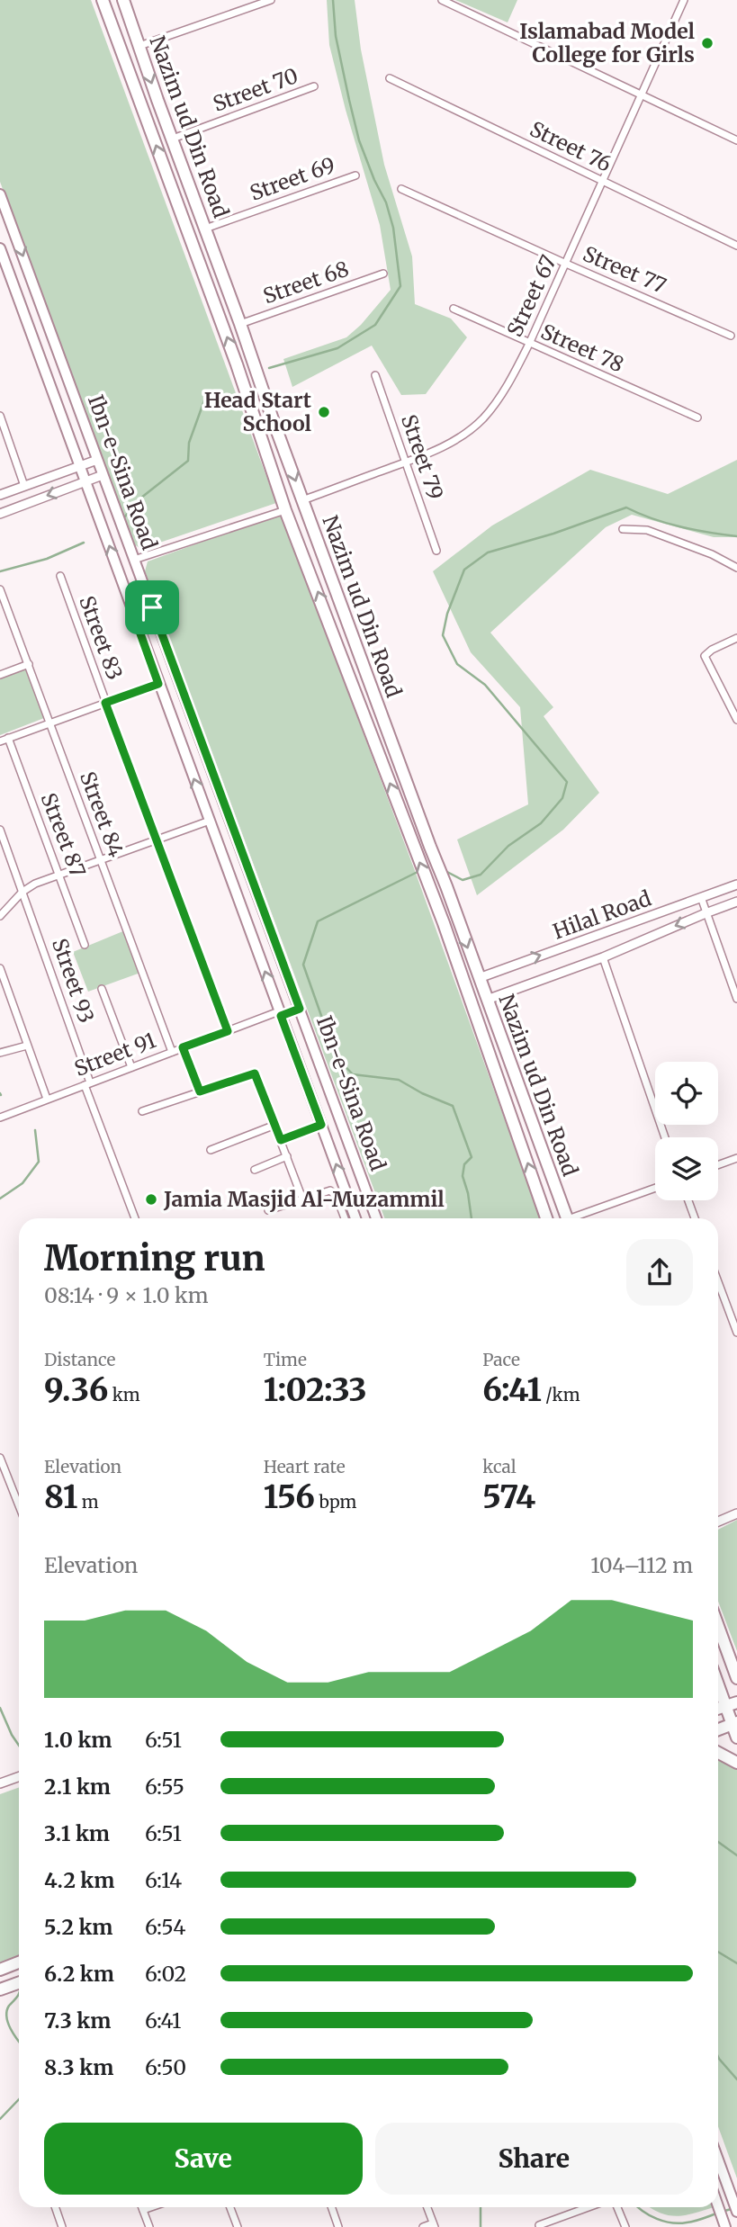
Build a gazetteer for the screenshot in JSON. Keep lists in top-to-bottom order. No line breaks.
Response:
{"streets":{"main road":["Nazim ud Din Road","Ibn-e-Sina Road"],"street":["Street 70","Street 76","Street 69","Street 77","Street 68","Street 67","Street 78","Street 79","Street 83","Street 84","Street 87","Hilal Road","Street 93","Street 91"]},"crossings":[["Street 70","Nazim ud Din Road"],["Nazim ud Din Road","Street 69"],["Nazim ud Din Road","Street 68"],["Nazim ud Din Road","Street 67"],["Nazim ud Din Road","Hilal Road"],["Street 76","Street 67"],["Street 77","Street 67"],["Street 67","Street 78"],["Street 67","Street 79"],["Ibn-e-Sina Road","Street 91"],["Street 83","Street 91"],["Street 84","Street 91"],["Street 93","Street 91"]],"places":["Islamabad Model College for Girls","Head Start School","Jamia Masjid Al-Muzammil"],"page":{"heading":["Morning run","08:14 · 9 × 1.0 km"],"stats":[["Distance","9.36 km"],["Time","1:02:33"],["Pace","6:41 /km"],["Elevation","81 m"],["Heart rate","156 bpm"],["kcal","574"]],"chart":["Elevation","104–112 m"],"list":[{"name":"1.0 km","note":"6:51"},{"name":"2.1 km","note":"6:55"},{"name":"3.1 km","note":"6:51"},{"name":"4.2 km","note":"6:14"},{"name":"5.2 km","note":"6:54"},{"name":"6.2 km","note":"6:02"},{"name":"7.3 km","note":"6:41"},{"name":"8.3 km","note":"6:50"}],"buttons":["Save","Share"]}}
